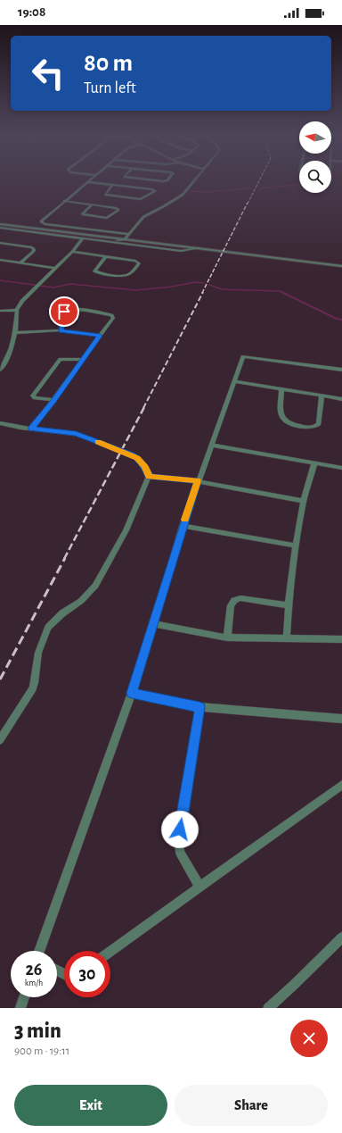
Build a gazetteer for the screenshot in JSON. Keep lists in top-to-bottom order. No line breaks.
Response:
{"north":"left","page":{"status":"19:08","turn":["80 m","Turn left"],"speed":"26 km/h","limit":"30","heading":["3 min","900 m · 19:11"],"buttons":["Exit","Share"]}}
